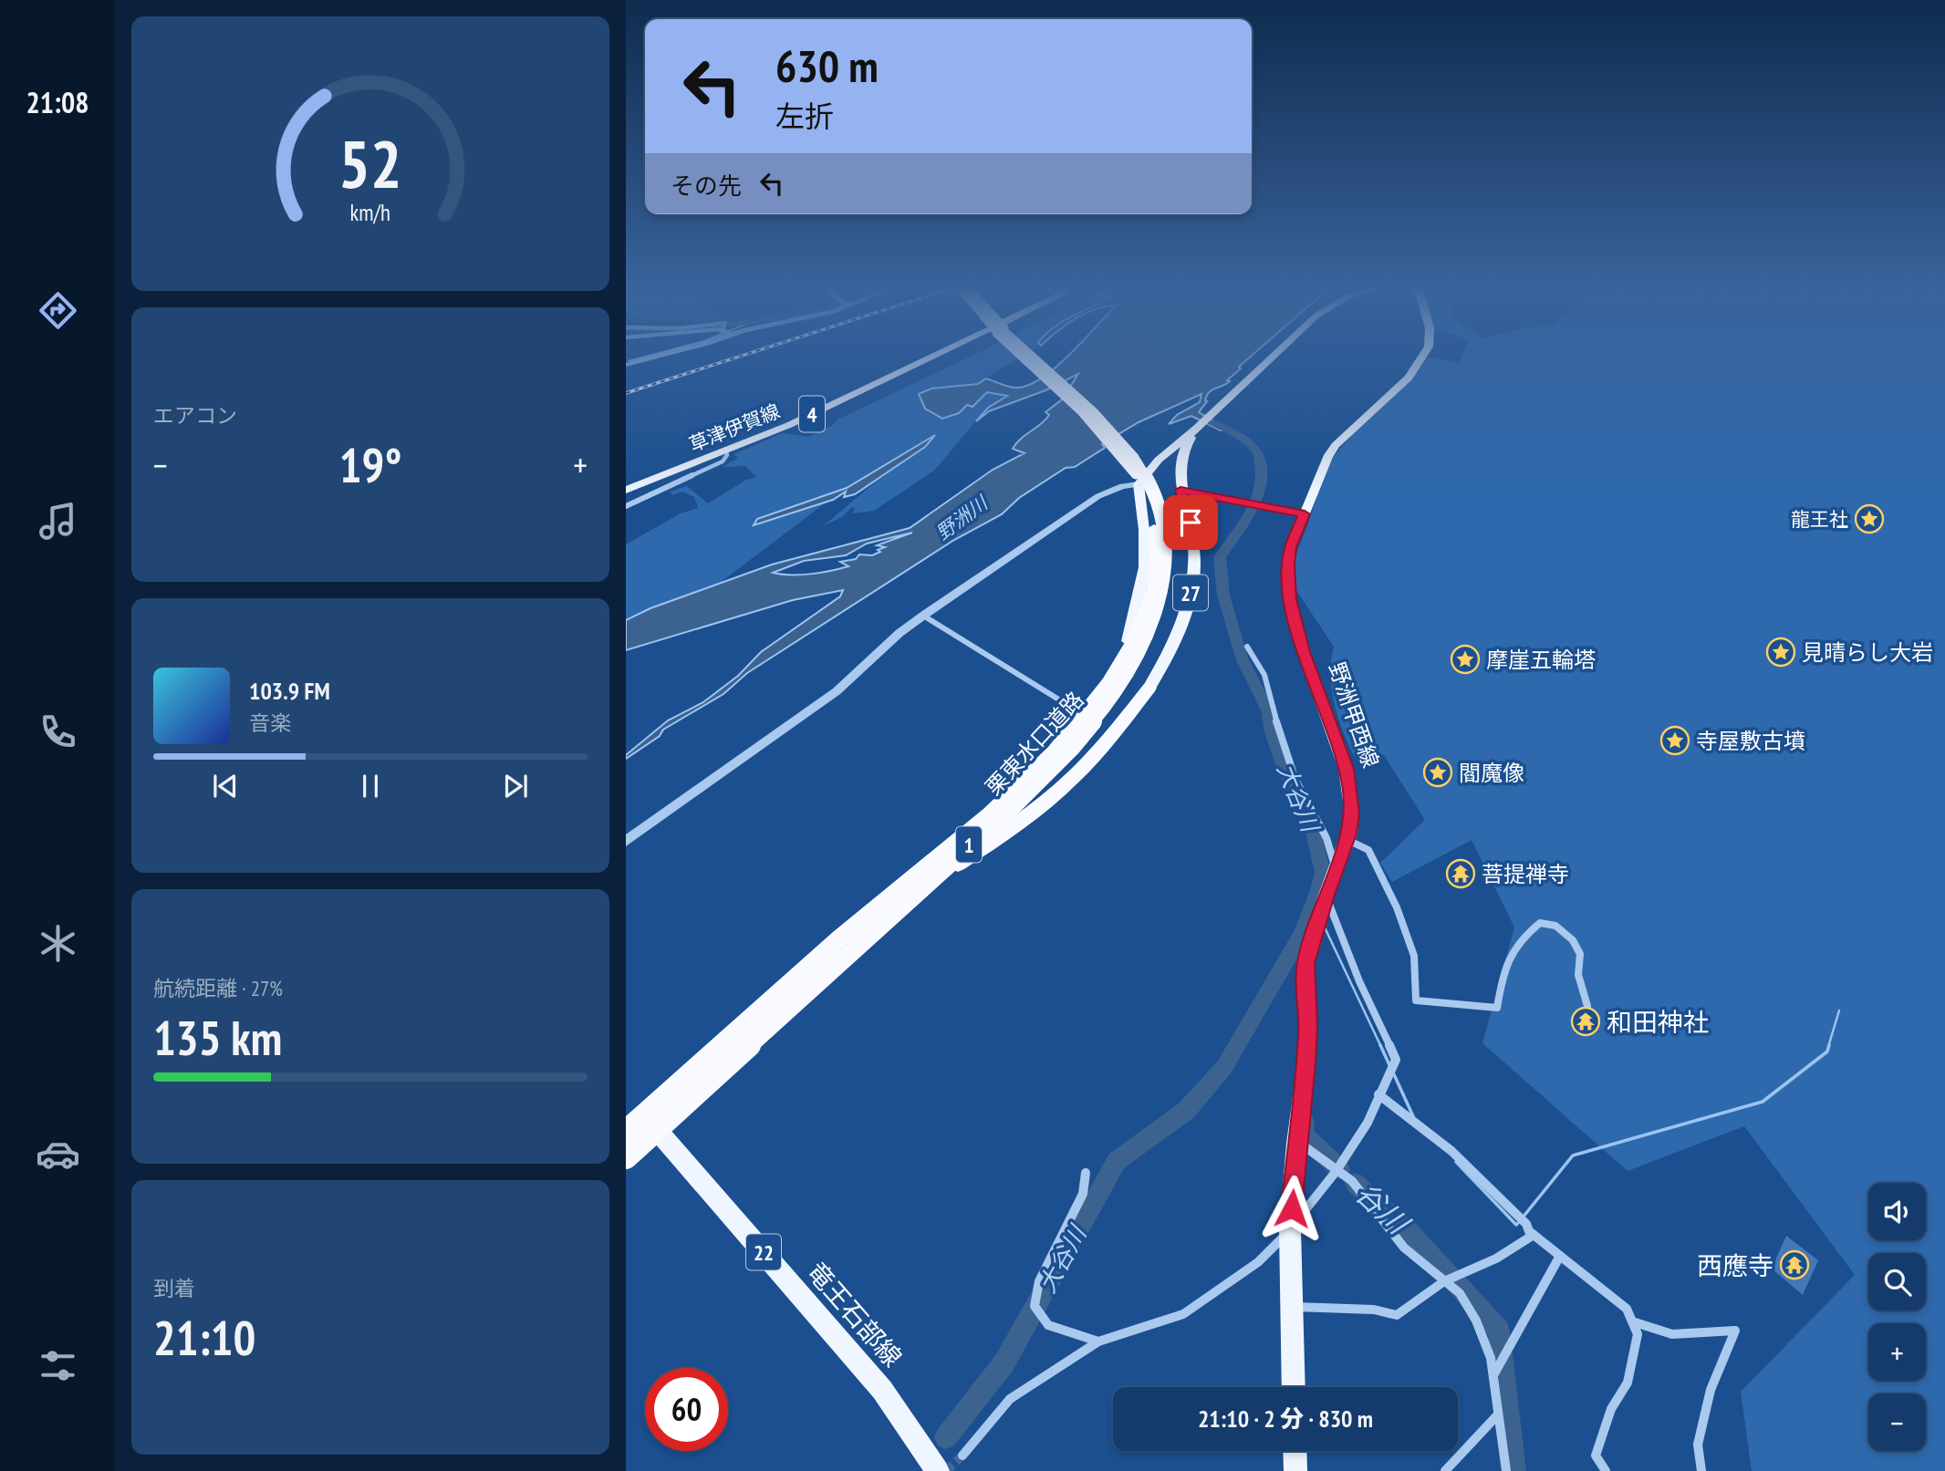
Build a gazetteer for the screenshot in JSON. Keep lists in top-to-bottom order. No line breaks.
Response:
{"streets":{"highway":["栗東水口道路","1"],"main road":["4","草津伊賀線","27","野洲甲西線","22","竜王石部線"]},"crossings":[["27","栗東水口道路"],["27","1"],["栗東水口道路","1"],["栗東水口道路","竜王石部線"]],"water":["野洲川","大谷川","谷川"],"places":{"place":["龍王社","見晴らし大岩","摩崖五輪塔","寺屋敷古墳","閻魔像"],"temple":["菩提禅寺","和田神社","西應寺"]},"page":{"tabs":"21:08","turn":["630 m","左折"],"then":"その先","tile":["エアコン",["航続距離 · 27%","135 km"],["到着","21:10"]],"heat":["−","19°","+"],"song":["103.9 FM","音楽"],"map_buttons":["+","−"],"limit":"60","trip":"21:10 · 2 分 · 830 m","gauge":["52","km/h"]}}
